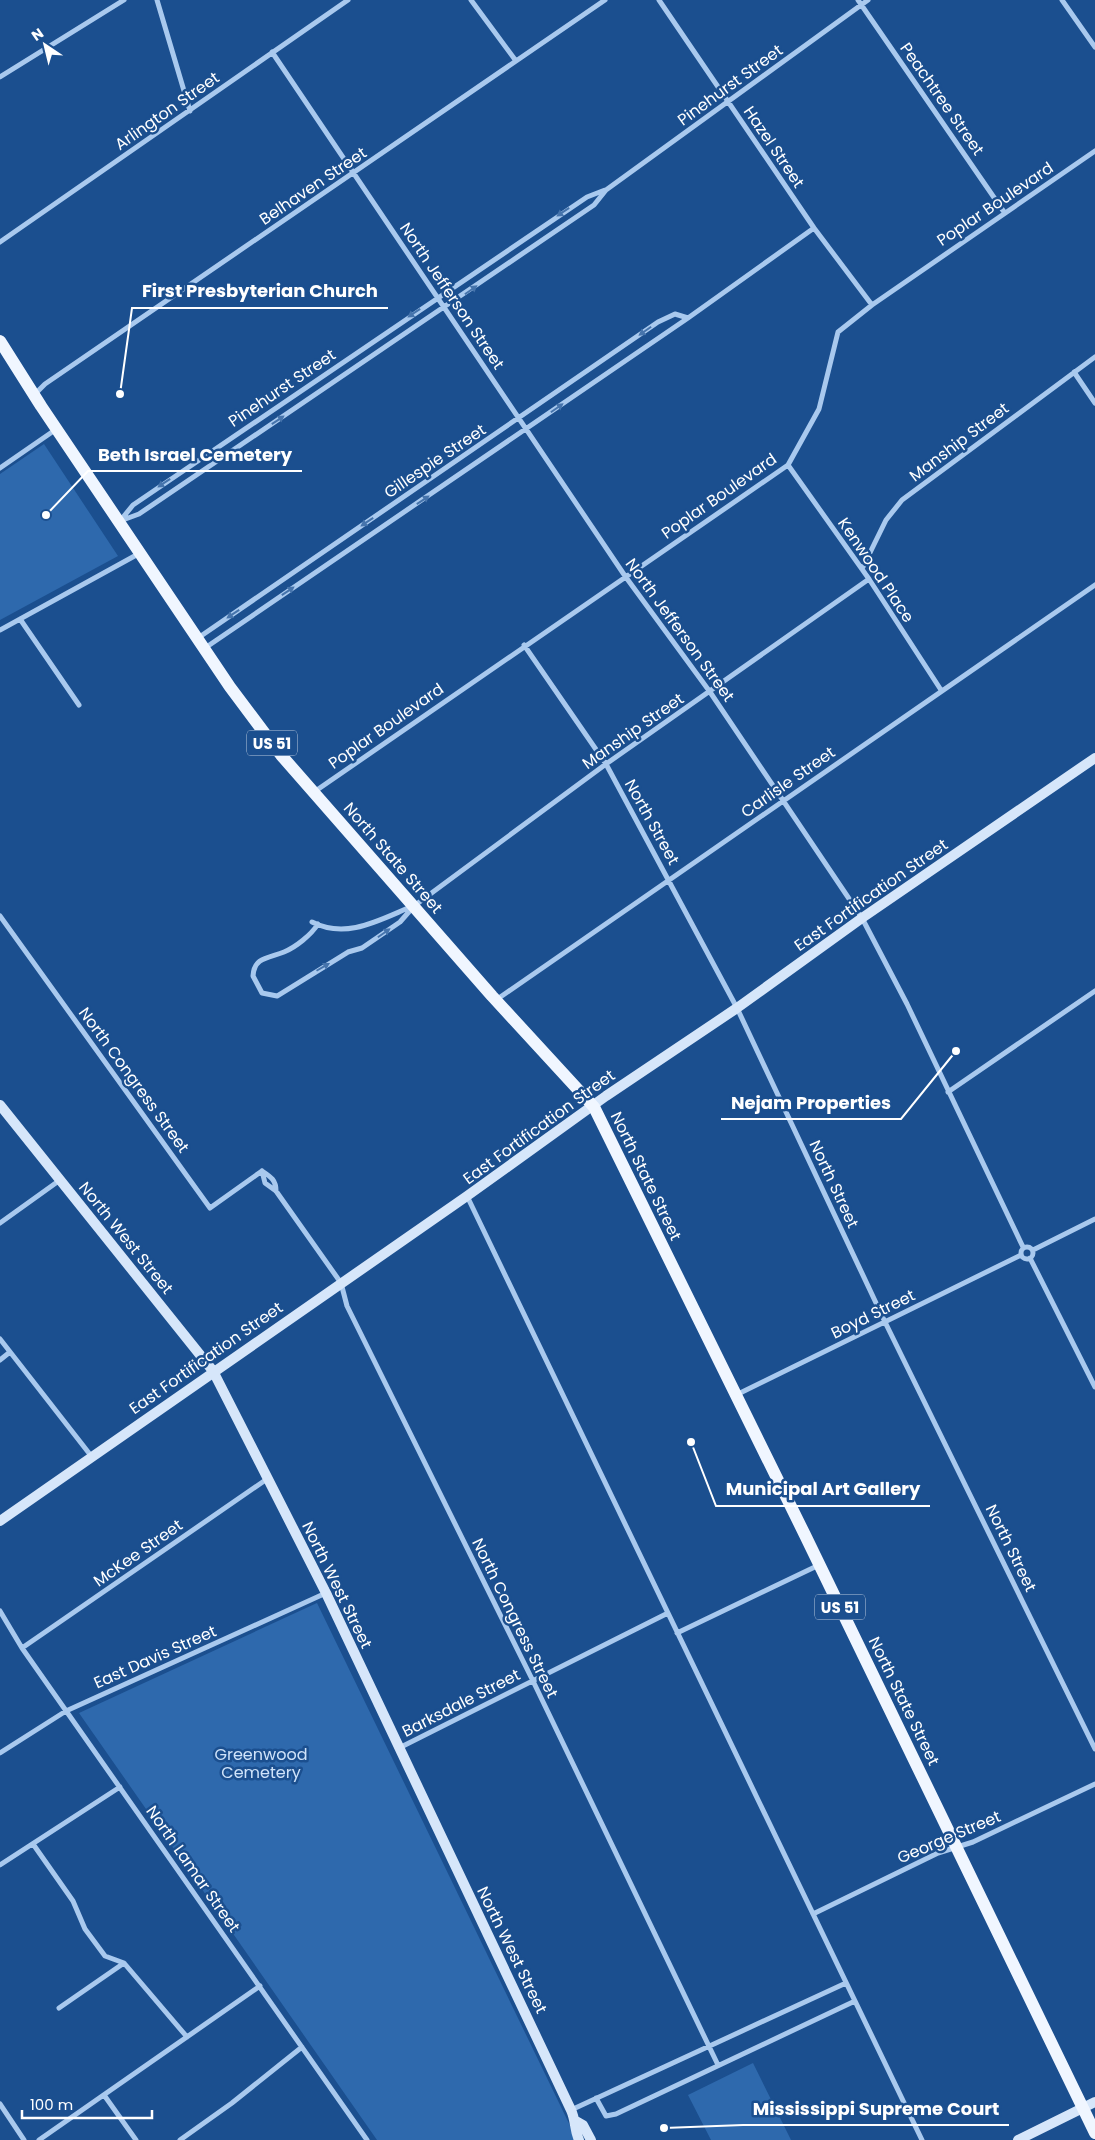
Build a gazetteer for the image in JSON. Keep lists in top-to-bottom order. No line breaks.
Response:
{"streets":{"main road":["US 51","North State Street"],"street":["Pinehurst Street","Peachtree Street","Arlington Street","Hazel Street","Belhaven Street","Poplar Boulevard","North Jefferson Street","Manship Street","Gillespie Street","Kenwood Place","Carlisle Street","North Street","East Fortification Street","North Congress Street","North West Street","Boyd Street","McKee Street","East Davis Street","Barksdale Street","George Street","North Lamar Street"]},"crossings":[["Pinehurst Street","Peachtree Street"],["Pinehurst Street","Hazel Street"],["Pinehurst Street","North Jefferson Street"],["Pinehurst Street","North State Street"],["Peachtree Street","Poplar Boulevard"],["Arlington Street","North Jefferson Street"],["Hazel Street","Poplar Boulevard"],["Hazel Street","Gillespie Street"],["Belhaven Street","North Jefferson Street"],["Belhaven Street","North State Street"],["Poplar Boulevard","North Jefferson Street"],["Poplar Boulevard","Kenwood Place"],["Poplar Boulevard","North Street"],["Poplar Boulevard","North State Street"],["North Jefferson Street","Manship Street"],["North Jefferson Street","Gillespie Street"],["North Jefferson Street","Carlisle Street"],["North Jefferson Street","East Fortification Street"],["North Jefferson Street","Boyd Street"],["Manship Street","Kenwood Place"],["Manship Street","North Street"],["Manship Street","North State Street"],["Gillespie Street","North State Street"],["Kenwood Place","Carlisle Street"],["Carlisle Street","North Street"],["Carlisle Street","North State Street"],["North Street","East Fortification Street"],["North Street","Boyd Street"],["North State Street","East Fortification Street"],["North State Street","Boyd Street"],["North State Street","George Street"],["East Fortification Street","North Congress Street"],["East Fortification Street","North West Street"],["North Congress Street","Barksdale Street"],["North West Street","McKee Street"],["North West Street","East Davis Street"],["North West Street","Barksdale Street"],["McKee Street","North Lamar Street"],["East Davis Street","North Lamar Street"]],"parks":["Greenwood Cemetery"],"places":["First Presbyterian Church","Beth Israel Cemetery","Nejam Properties","Municipal Art Gallery","Mississippi Supreme Court"],"scale_bar":"100 m","north":"top left"}
